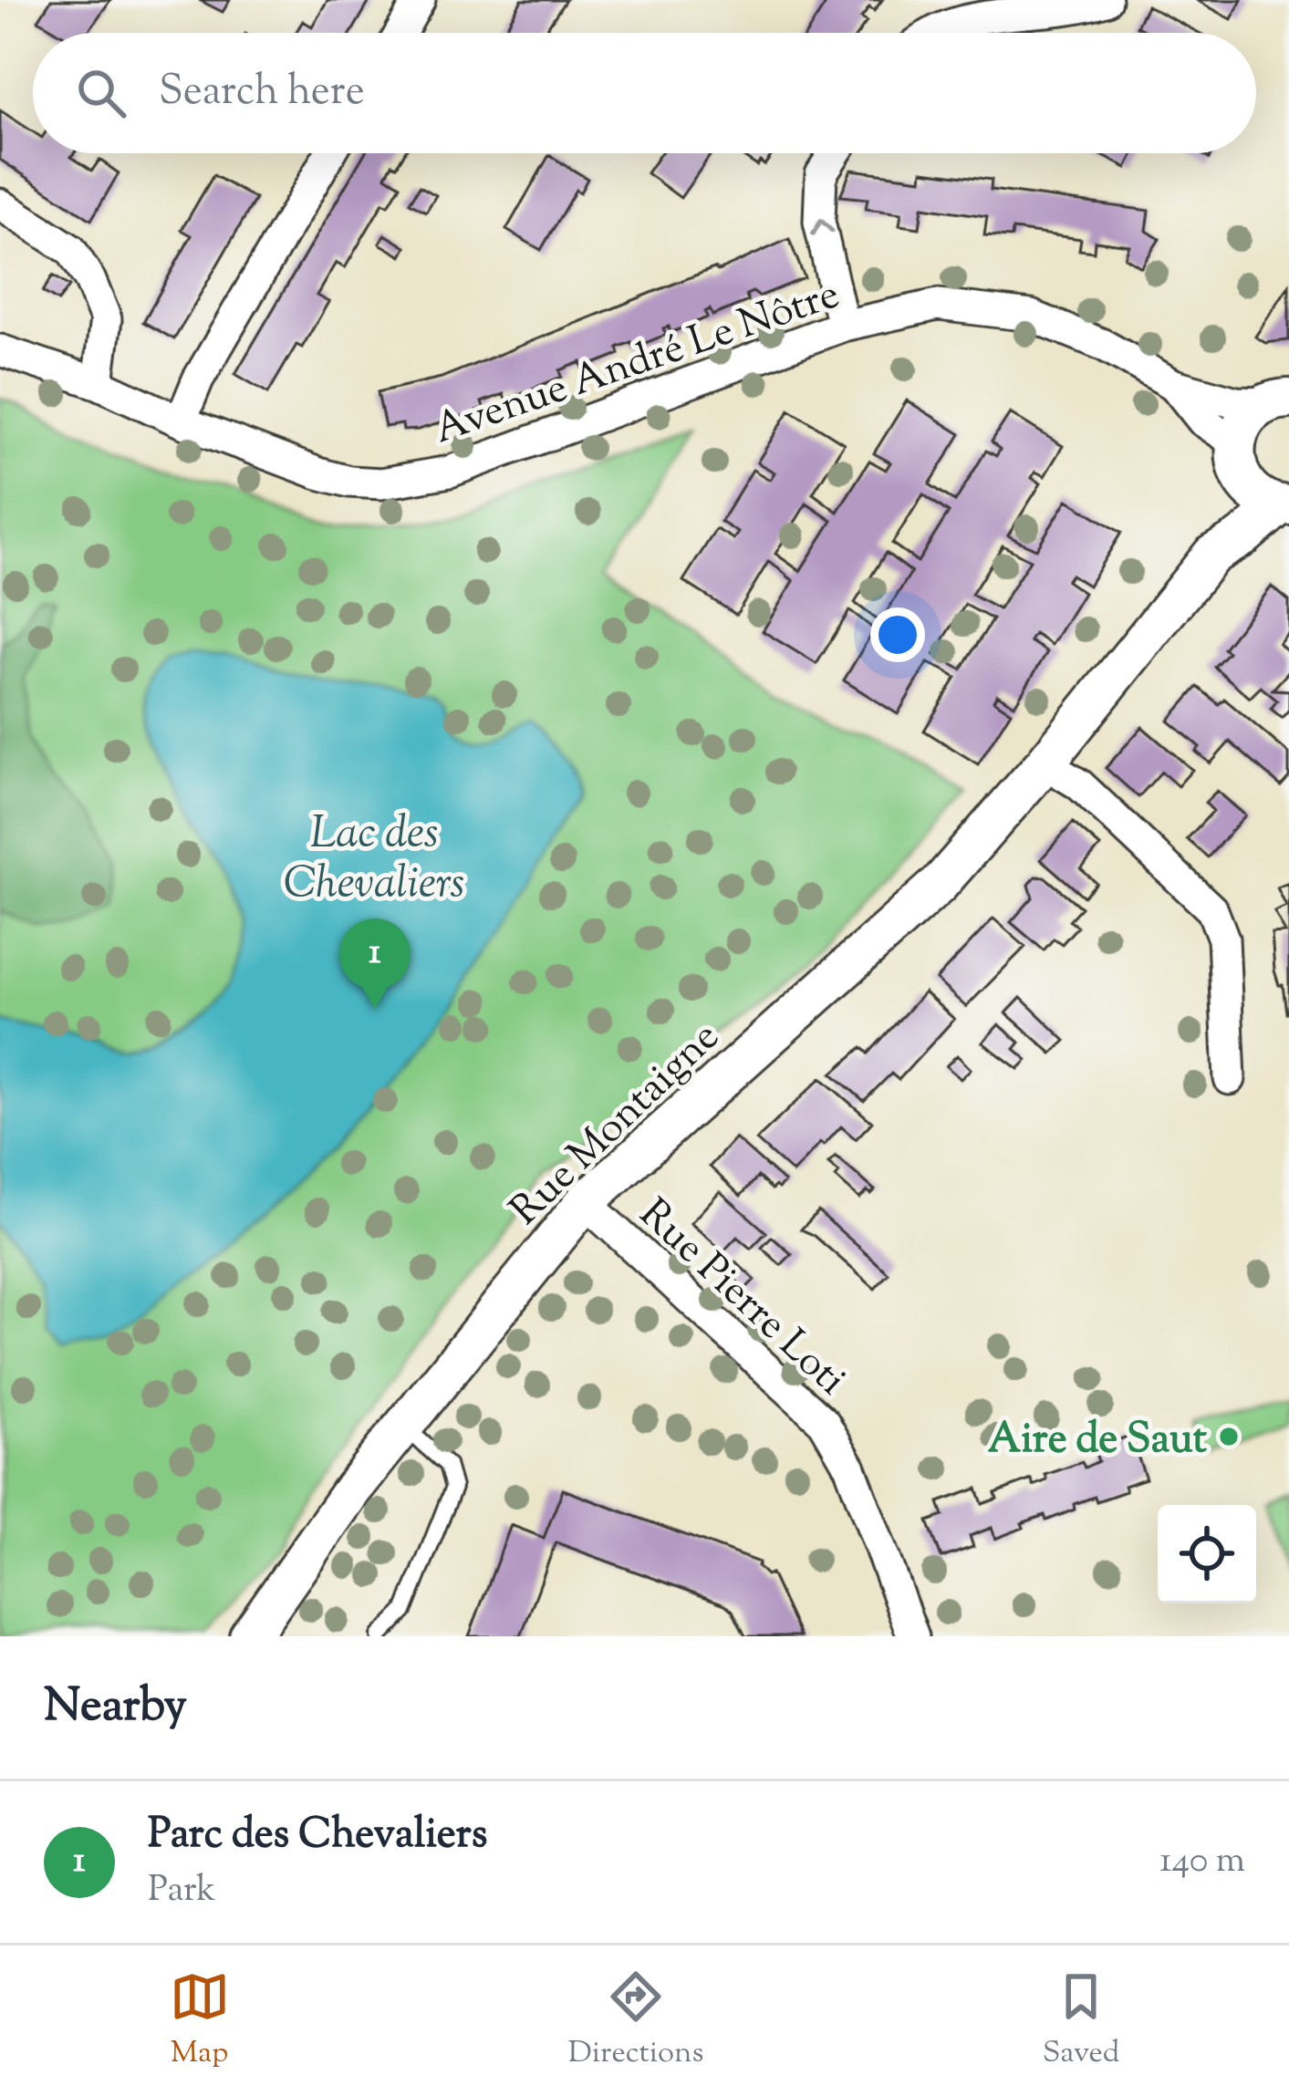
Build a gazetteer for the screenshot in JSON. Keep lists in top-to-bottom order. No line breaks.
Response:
{"streets":{"street":["Avenue André Le Nôtre","Rue Montaigne","Rue Pierre Loti"]},"crossings":[["Avenue André Le Nôtre","Rue Montaigne"],["Rue Montaigne","Rue Pierre Loti"]],"water":["Lac des Chevaliers"],"places":["Aire de Saut"],"page":{"search":"Search here","pins":"1","heading":"Nearby","list":[{"mark":"1","name":"Parc des Chevaliers","note":"Park","value":"140 m"}],"nav":["Map","Directions","Saved"]}}
